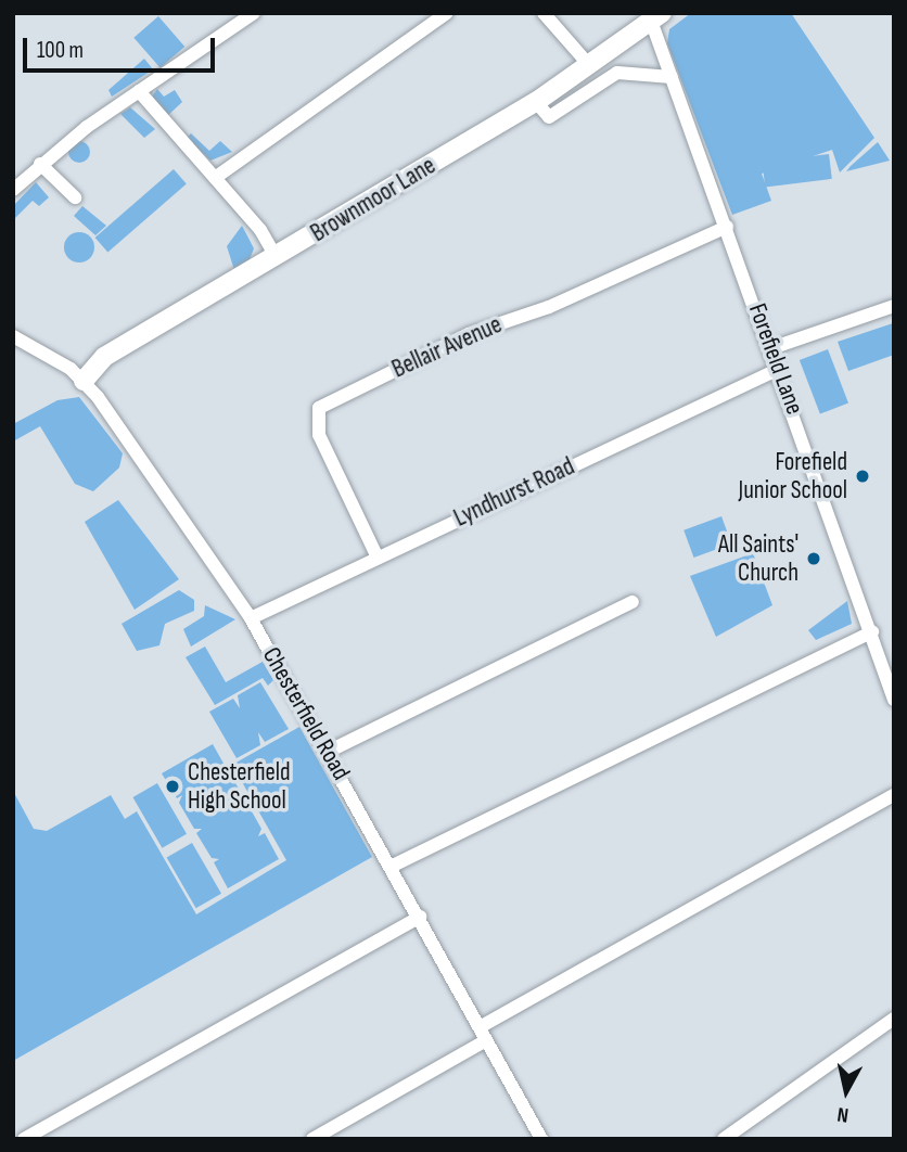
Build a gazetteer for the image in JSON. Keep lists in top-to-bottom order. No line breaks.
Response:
{"streets":{"street":["Brownmoor Lane","Bellair Avenue","Forefield Lane","Lyndhurst Road","Chesterfield Road"]},"crossings":[["Brownmoor Lane","Forefield Lane"],["Brownmoor Lane","Chesterfield Road"],["Bellair Avenue","Forefield Lane"],["Bellair Avenue","Lyndhurst Road"],["Forefield Lane","Lyndhurst Road"],["Lyndhurst Road","Chesterfield Road"]],"places":["Forefield Junior School","All Saints' Church","Chesterfield High School"],"scale_bar":"100 m","north":"bottom"}
